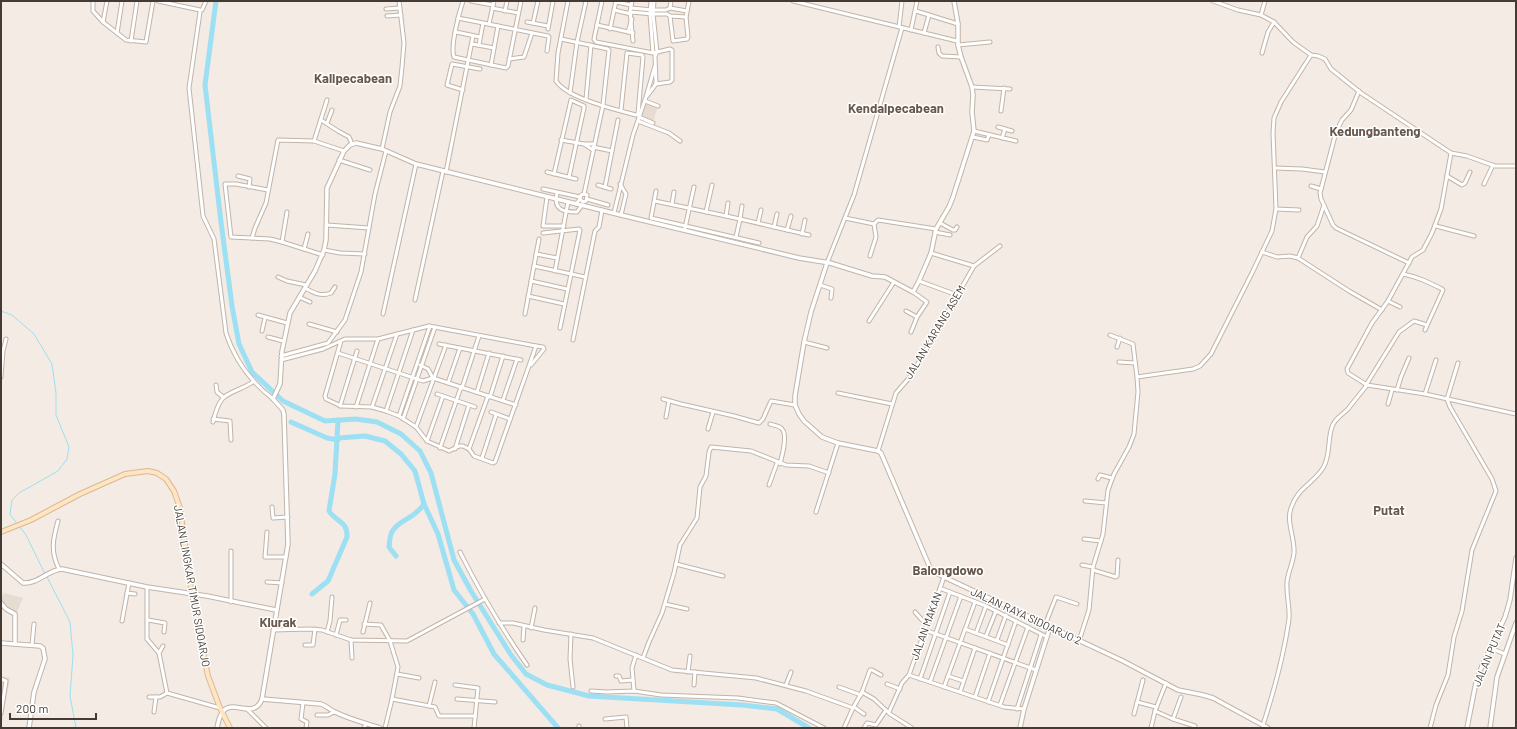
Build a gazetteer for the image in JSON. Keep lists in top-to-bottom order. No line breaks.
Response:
{"streets":{"main road":["JALAN LINGKAR TIMUR SIDOARJO"],"street":["JALAN KARANG ASEM","JALAN RAYA SIDOARJO 2","JALAN MAKAN","JALAN PUTAT"]},"crossings":[["JALAN KARANG ASEM","JALAN RAYA SIDOARJO 2"],["JALAN RAYA SIDOARJO 2","JALAN MAKAN"]],"districts":["Kalipecabean","Kendalpecabean","Kedungbanteng","Putat","Balongdowo","Klurak"],"scale_bar":"200 m"}
